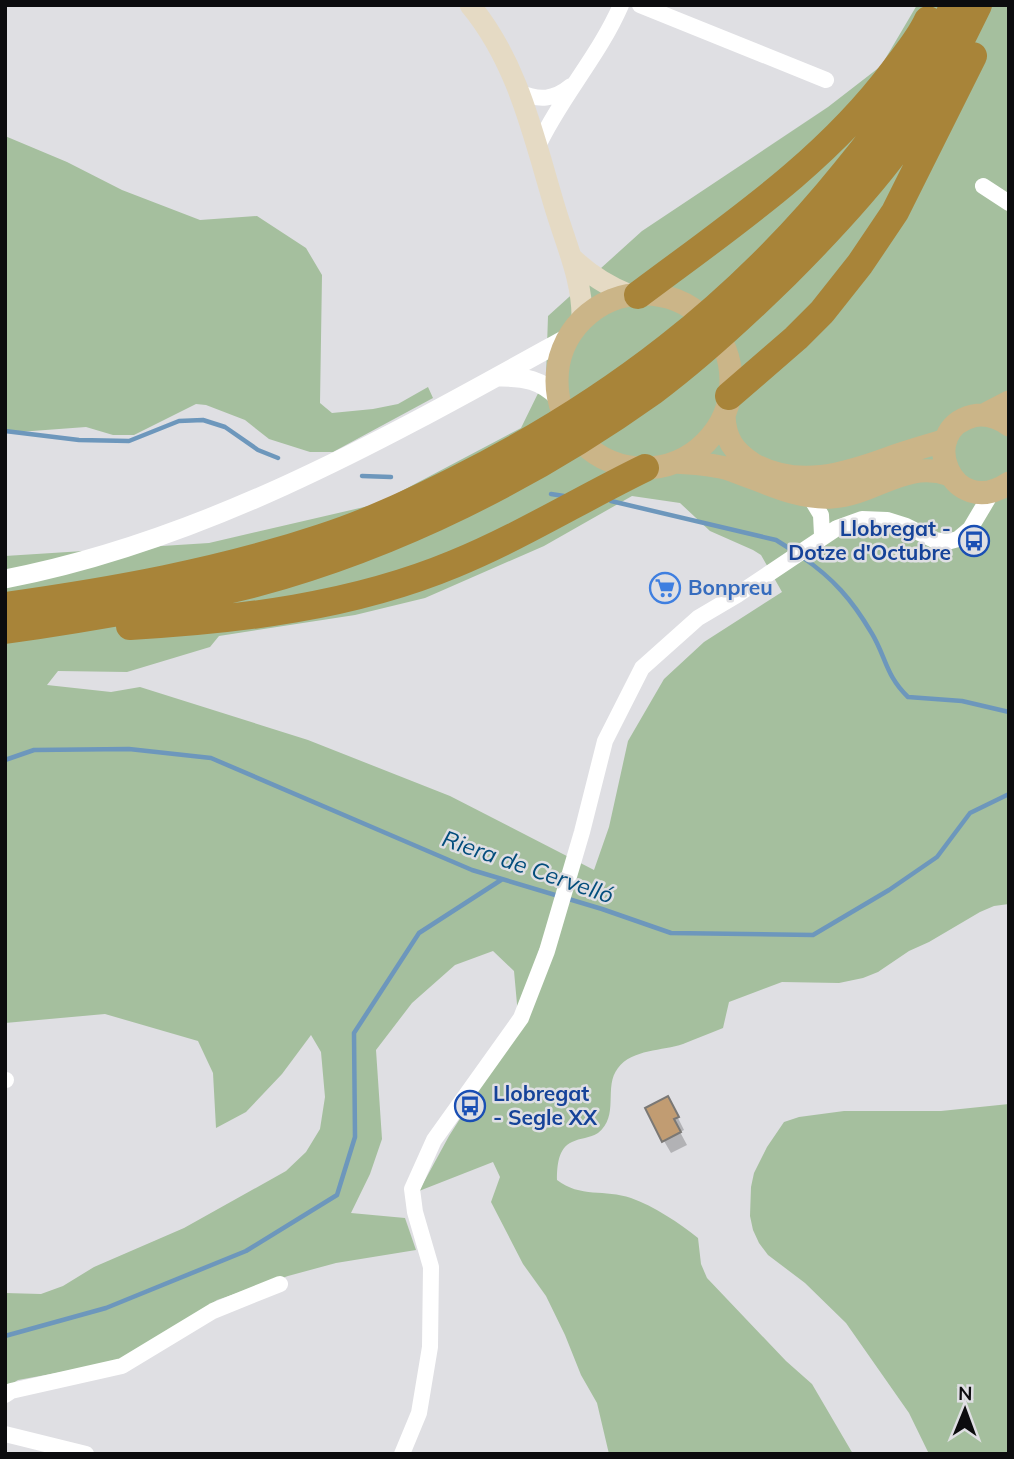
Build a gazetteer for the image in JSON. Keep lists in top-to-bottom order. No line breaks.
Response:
{"water":["Riera de Cervelló"],"places":{"bus stop":["Llobregat - Dotze d'Octubre","Llobregat - Segle XX"],"supermarket":["Bonpreu"]},"north":"top"}
